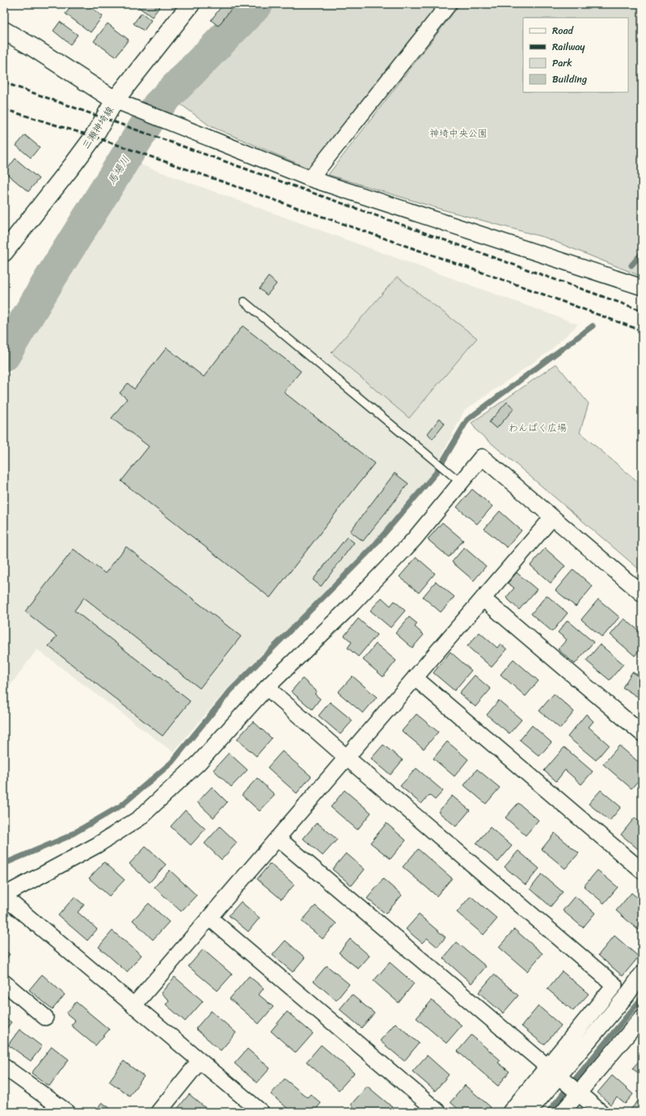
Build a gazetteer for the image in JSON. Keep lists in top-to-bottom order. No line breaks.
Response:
{"streets":{"main road":["三瀬神埼線"]},"water":["馬場川"],"parks":["神埼中央公園","わんぱく広場"],"legend":["Road","Railway","Park","Building"]}
